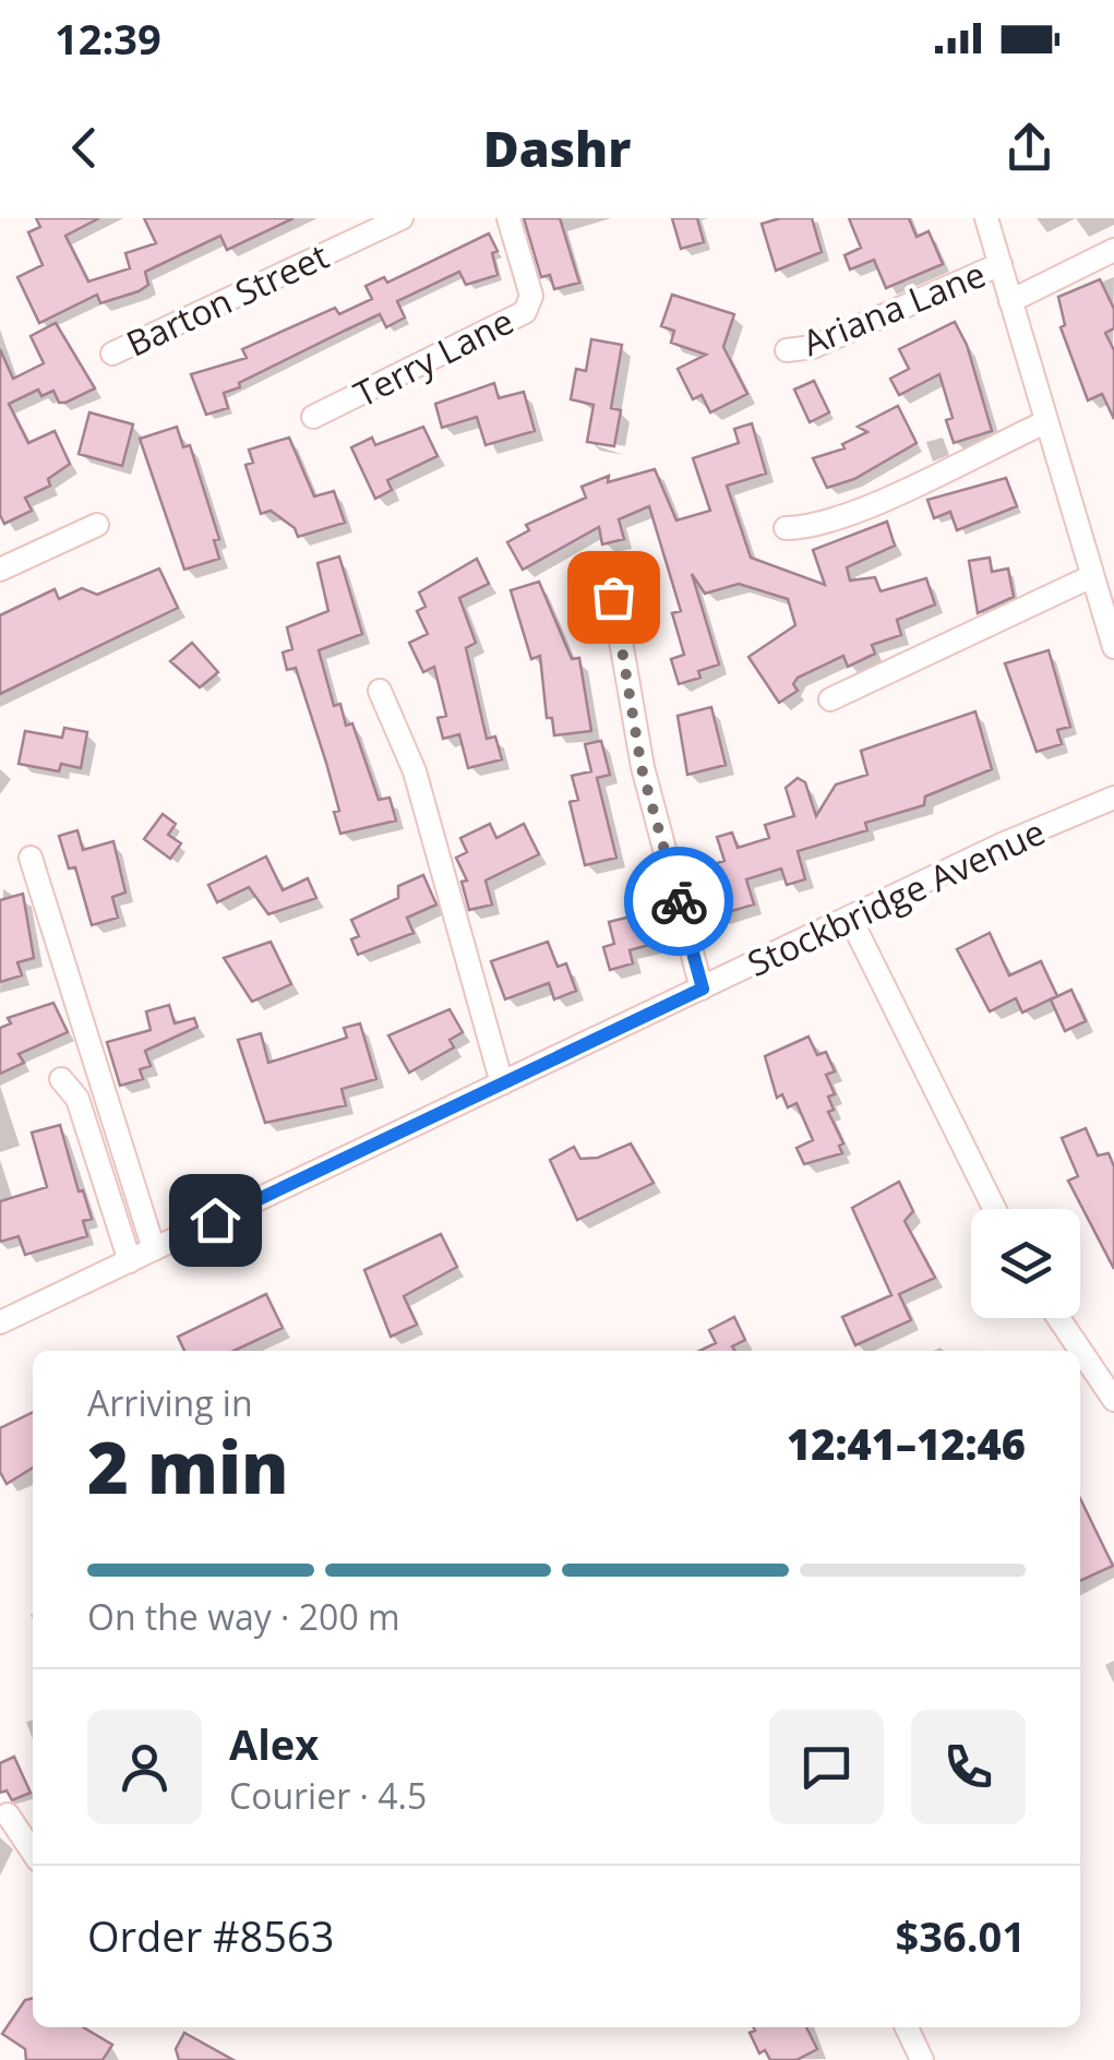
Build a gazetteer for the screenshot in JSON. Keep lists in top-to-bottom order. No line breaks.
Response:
{"streets":{"street":["Barton Street","Ariana Lane","Terry Lane","Stockbridge Avenue"]},"page":{"status":"12:39","header":"Dashr","heading":["2 min","Arriving in","12:41–12:46"],"panel":["Alex","Courier · 4.5","Order #8563","$36.01"],"bar":"On the way · 200 m"}}
